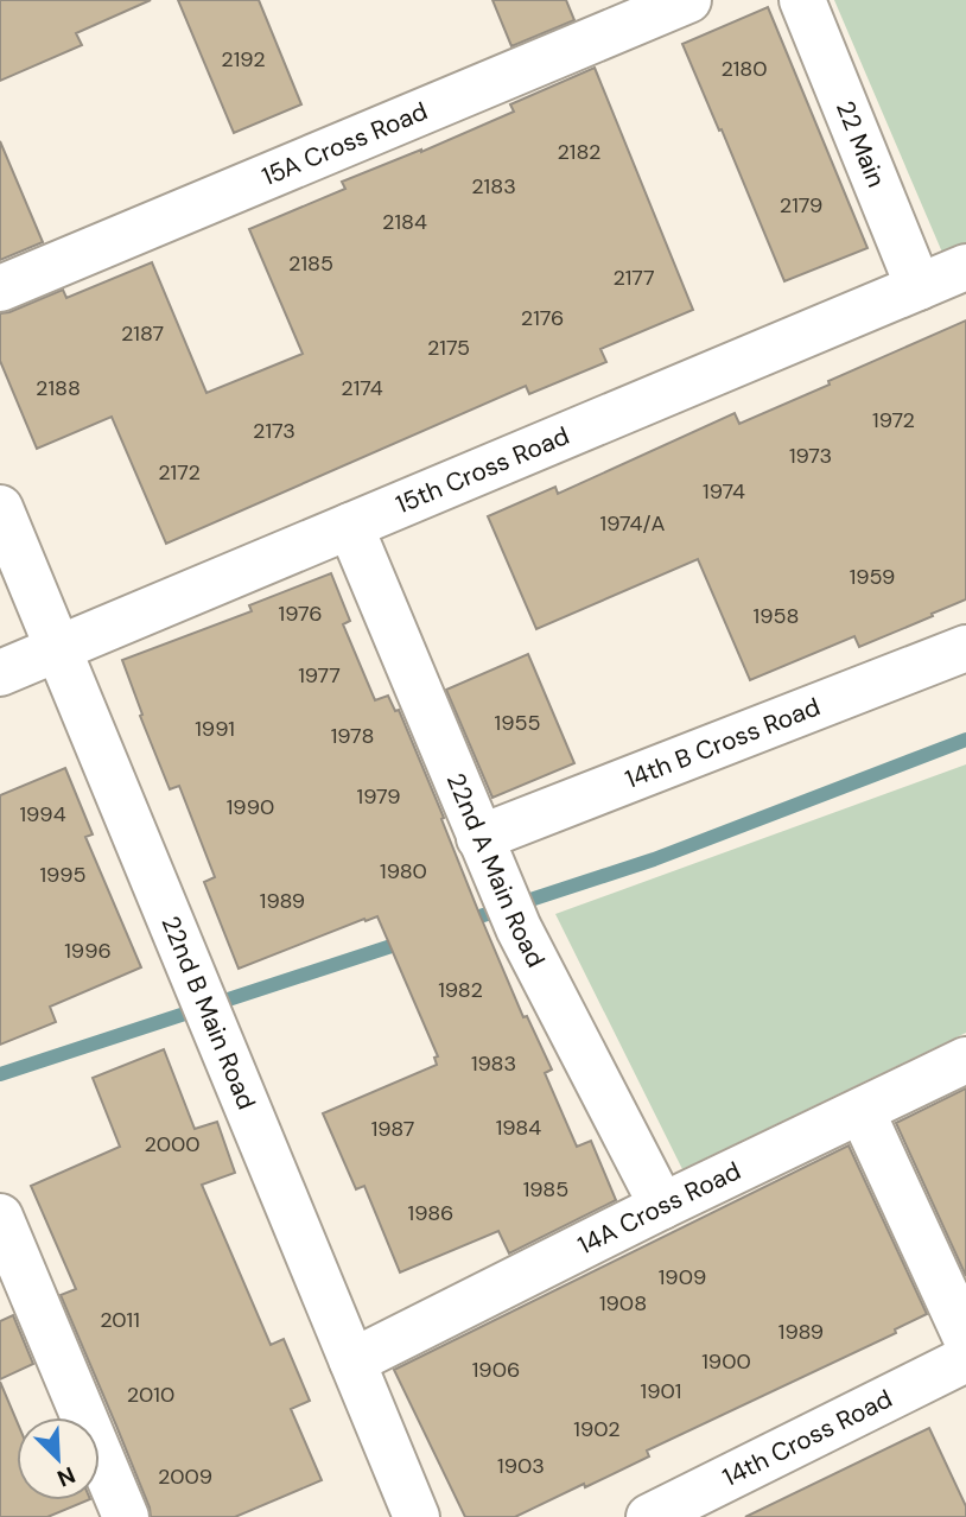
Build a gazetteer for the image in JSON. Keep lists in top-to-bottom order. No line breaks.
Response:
{"streets":{"street":["22 Main","15A Cross Road","15th Cross Road","14th B Cross Road","22nd A Main Road","22nd B Main Road","14A Cross Road","14th Cross Road"]},"crossings":[["22 Main","15th Cross Road"],["15th Cross Road","22nd A Main Road"],["15th Cross Road","22nd B Main Road"],["14th B Cross Road","22nd A Main Road"],["22nd A Main Road","14A Cross Road"],["22nd B Main Road","14A Cross Road"]],"house_numbers":["2192","2180","2182","2183","2179","2184","2185","2177","2176","2187","2175","2188","2174","1972","2173","1973","2172","1974","1974/A","1959","1976","1958","1977","1955","1991","1978","1979","1990","1994","1980","1995","1989","1996","1982","1983","1984","1987","2000","1985","1986","1909","1908","2011","1989","1900","1906","1901","2010","1902","1903","2009"],"north":"bottom right"}
